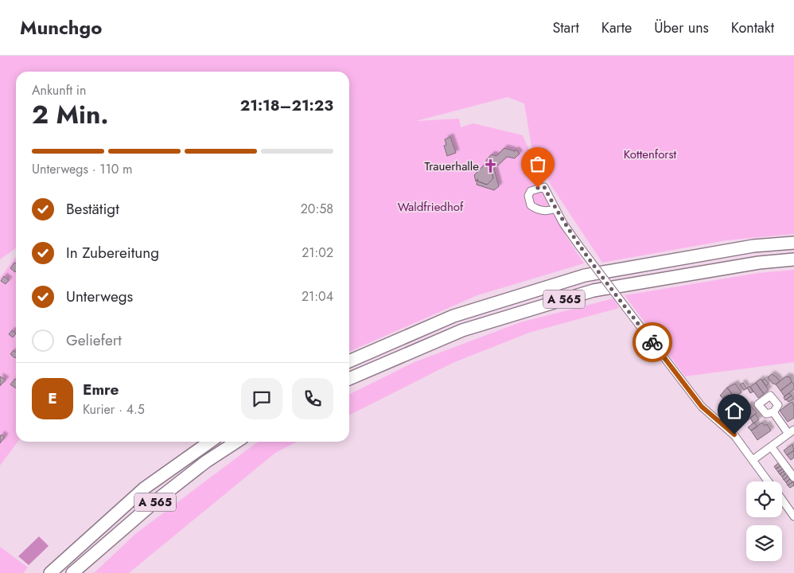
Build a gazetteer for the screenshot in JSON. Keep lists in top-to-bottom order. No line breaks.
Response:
{"streets":{"highway":["A 565"]},"parks":["Kottenforst","Waldfriedhof"],"places":{"church":["Trauerhalle"]},"page":{"header":"Munchgo","nav":["Start","Karte","Über uns","Kontakt"],"heading":["2 Min.","Ankunft in","21:18–21:23"],"panel":["Emre","Kurier · 4.5"],"bar":"Unterwegs · 110 m","list":[["Bestätigt","20:58"],["In Zubereitung","21:02"],["Unterwegs","21:04"],"Geliefert"],"round":"E"}}
